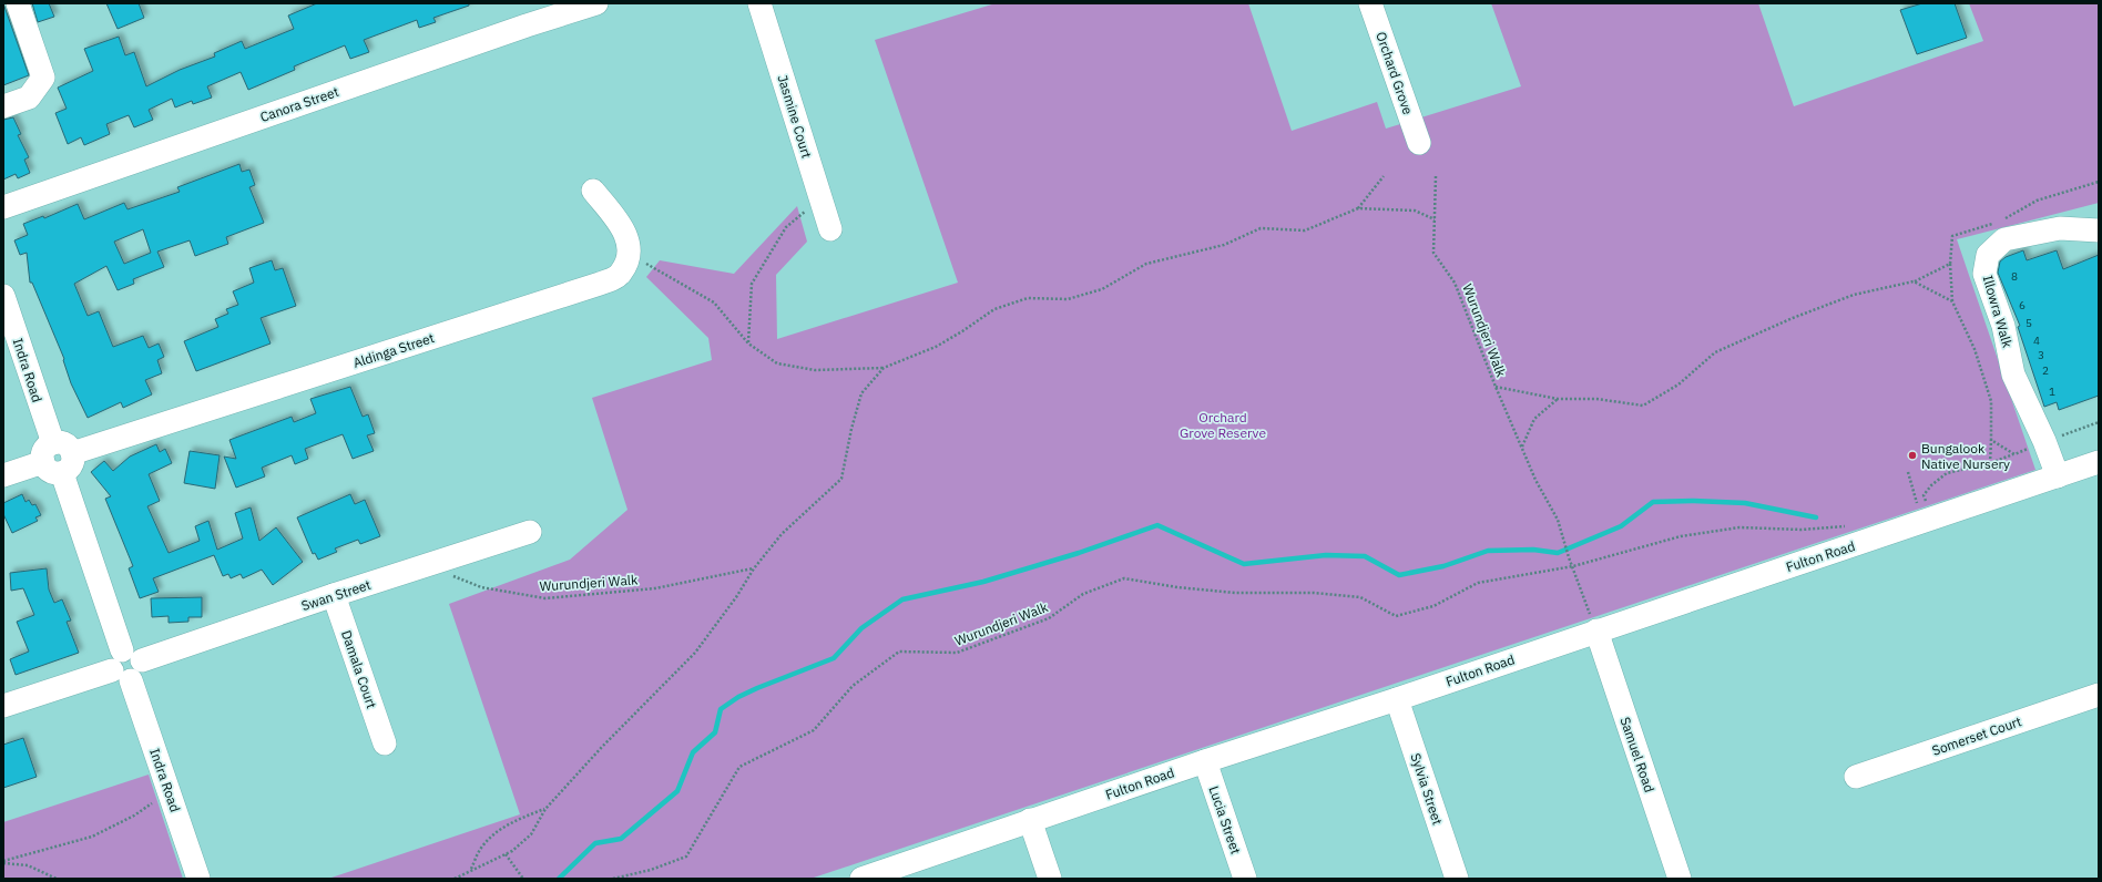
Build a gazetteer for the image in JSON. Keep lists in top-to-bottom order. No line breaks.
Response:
{"streets":{"street":["Orchard Grove","Canora Street","Jasmine Court","Illowra Walk","Aldinga Street","Indra Road","Fulton Road","Swan Street","Damala Court","Somerset Court","Samuel Road","Sylvia Street","Lucia Street"],"path":["Wurundjeri Walk"]},"crossings":[["Illowra Walk","Fulton Road"],["Wurundjeri Walk","Fulton Road"],["Wurundjeri Walk","Swan Street"],["Wurundjeri Walk","Samuel Road"],["Aldinga Street","Indra Road"],["Indra Road","Swan Street"],["Fulton Road","Samuel Road"],["Fulton Road","Sylvia Street"],["Fulton Road","Lucia Street"],["Swan Street","Damala Court"]],"parks":["Orchard Grove Reserve"],"places":["Bungalook Native Nursery"],"house_numbers":["8","6","5","4","3","2","1"]}
